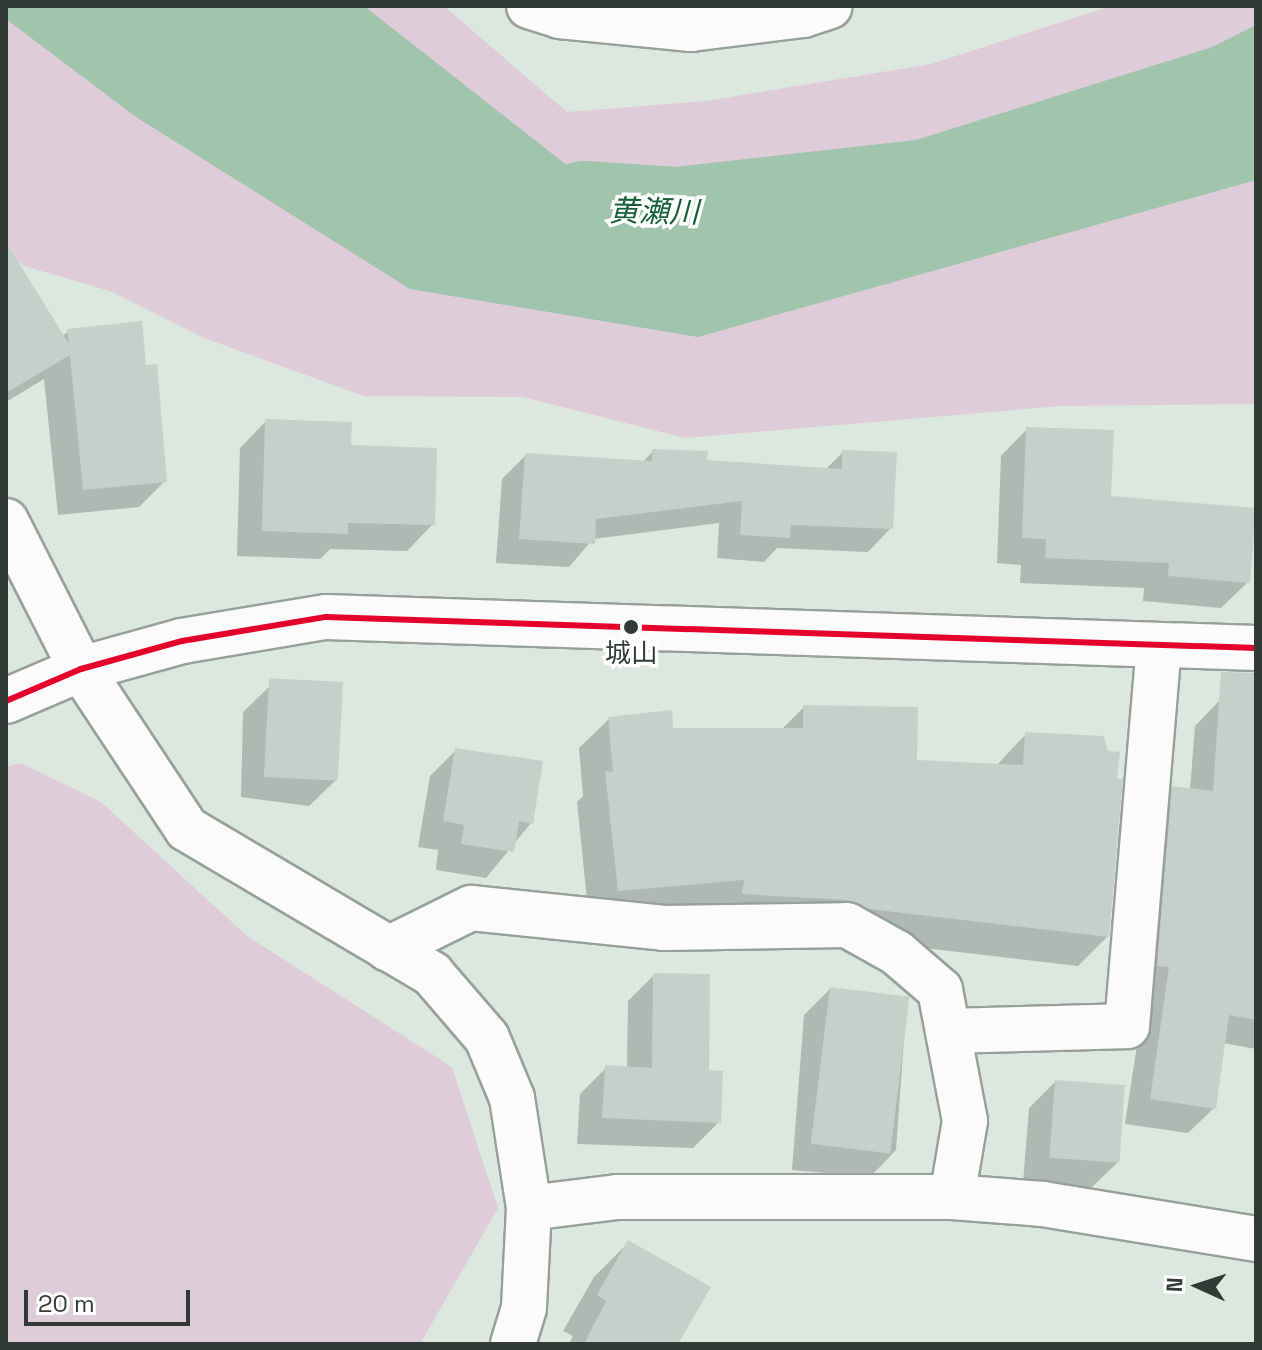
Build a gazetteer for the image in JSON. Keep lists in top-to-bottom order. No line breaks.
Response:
{"water":["黄瀬川"],"places":["城山"],"scale_bar":"20 m","north":"left"}
